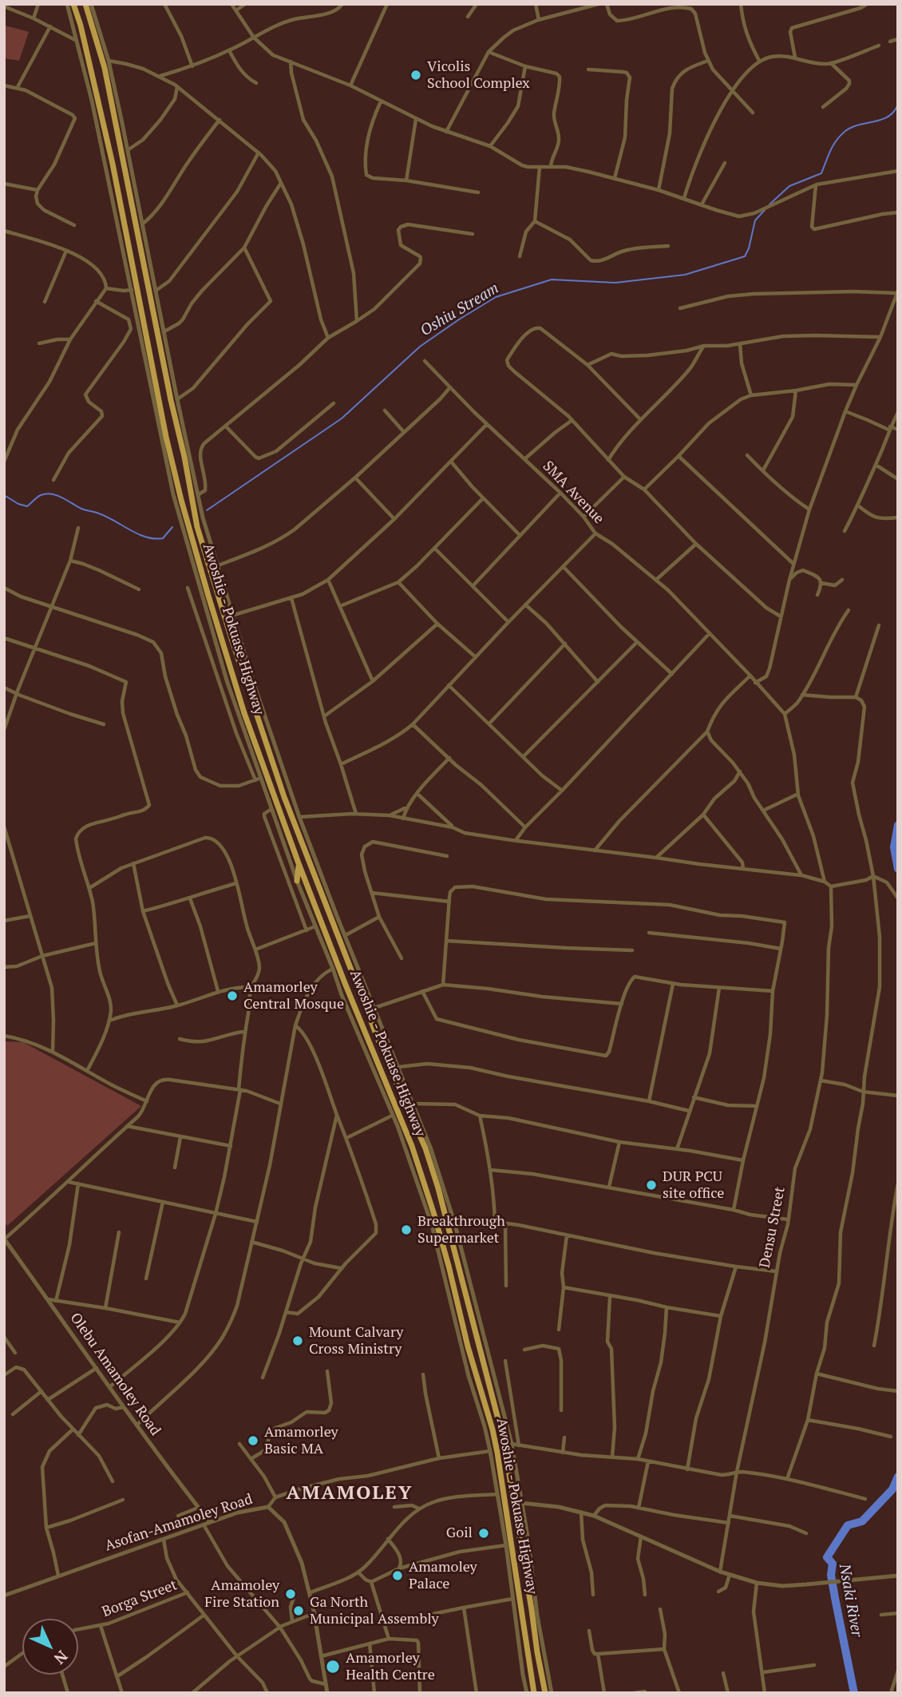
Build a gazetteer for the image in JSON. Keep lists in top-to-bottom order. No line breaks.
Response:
{"streets":{"main road":["Awoshie - Pokuase Highway"],"street":["SMA Avenue","Densu Street","Olebu Amamoley Road","Asofan-Amamoley Road","Borga Street"]},"crossings":[["Olebu Amamoley Road","Asofan-Amamoley Road"]],"districts":["AMAMOLEY"],"water":["Oshiu Stream","Nsaki River"],"places":["Vicolis School Complex","Amamorley Central Mosque","DUR PCU site office","Breakthrough Supermarket","Mount Calvary Cross Ministry","Amamorley Basic MA","Goil","Amamoley Palace","Amamoley Fire Station","Ga North Municipal Assembly","Amamorley Health Centre"],"north":"bottom right"}
